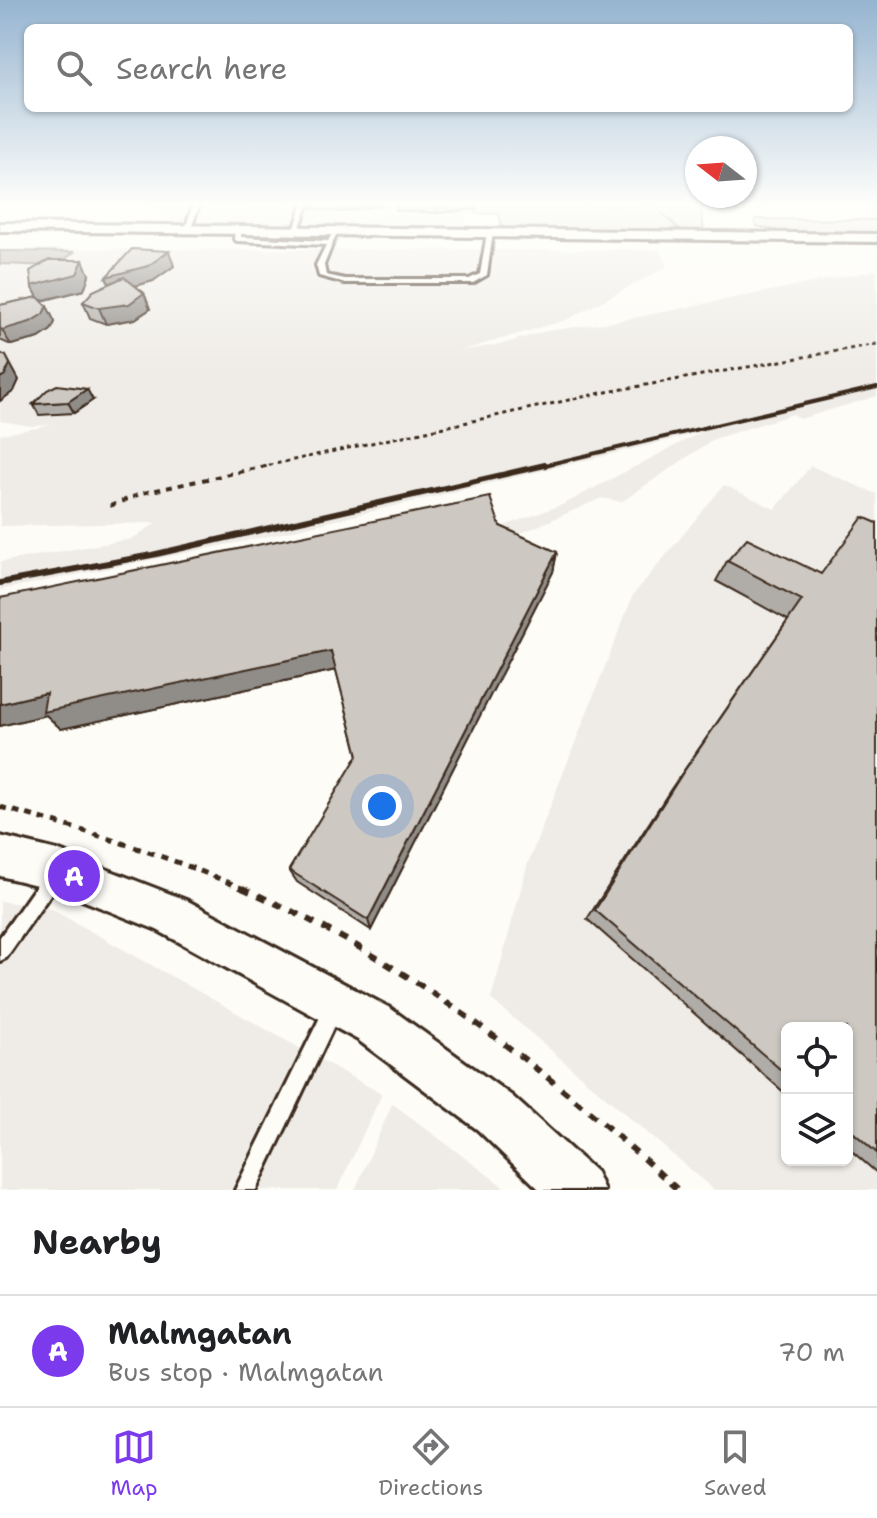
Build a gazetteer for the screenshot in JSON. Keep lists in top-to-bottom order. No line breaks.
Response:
{"north":"left","page":{"search":"Search here","pins":"A","heading":"Nearby","list":[{"mark":"A","name":"Malmgatan","note":"Bus stop · Malmgatan","value":"70 m"}],"nav":["Map","Directions","Saved"]}}
